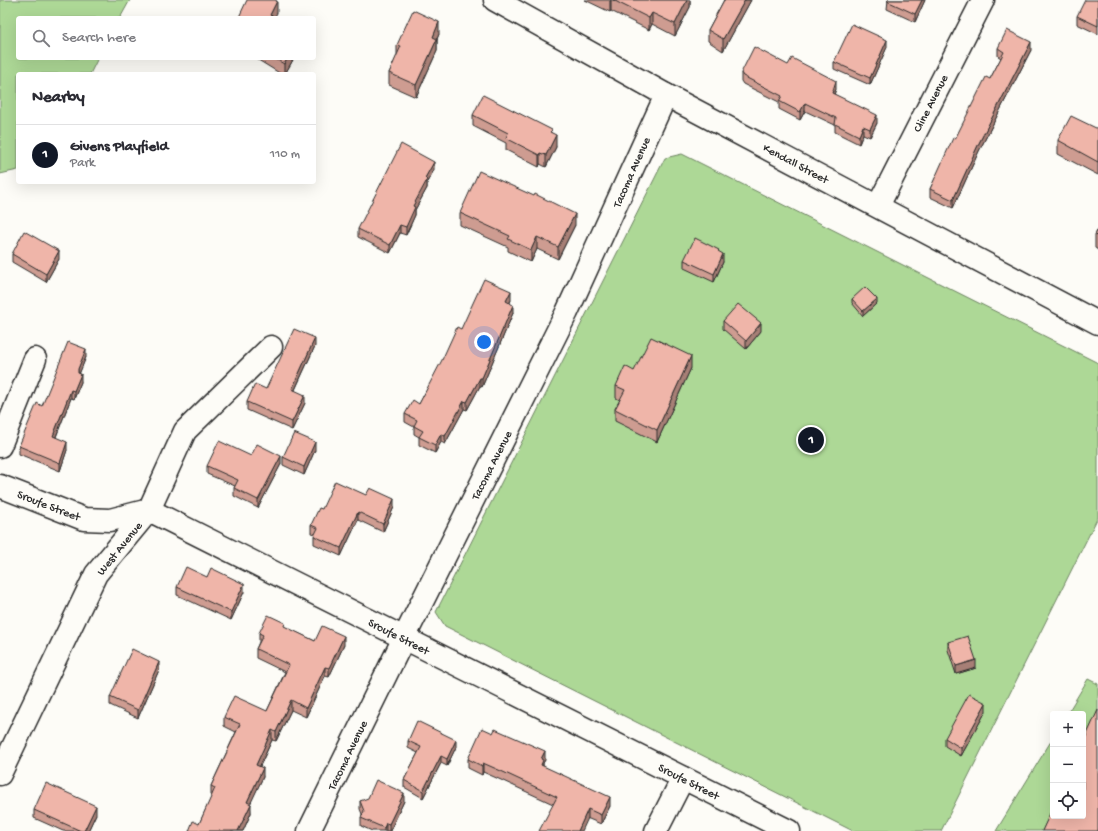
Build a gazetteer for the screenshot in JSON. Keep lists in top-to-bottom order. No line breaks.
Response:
{"streets":{"street":["Cline Avenue","Kendall Street","Tacoma Avenue","Sroufe Street","West Avenue"]},"crossings":[["Cline Avenue","Kendall Street"],["Kendall Street","Tacoma Avenue"],["Tacoma Avenue","Sroufe Street"],["Sroufe Street","West Avenue"]],"page":{"search":"Search here","heading":"Nearby","list":[{"mark":"1","name":"Givens Playfield","note":"Park","value":"110 m"}],"pins":"1","map_buttons":["+","−"]}}
